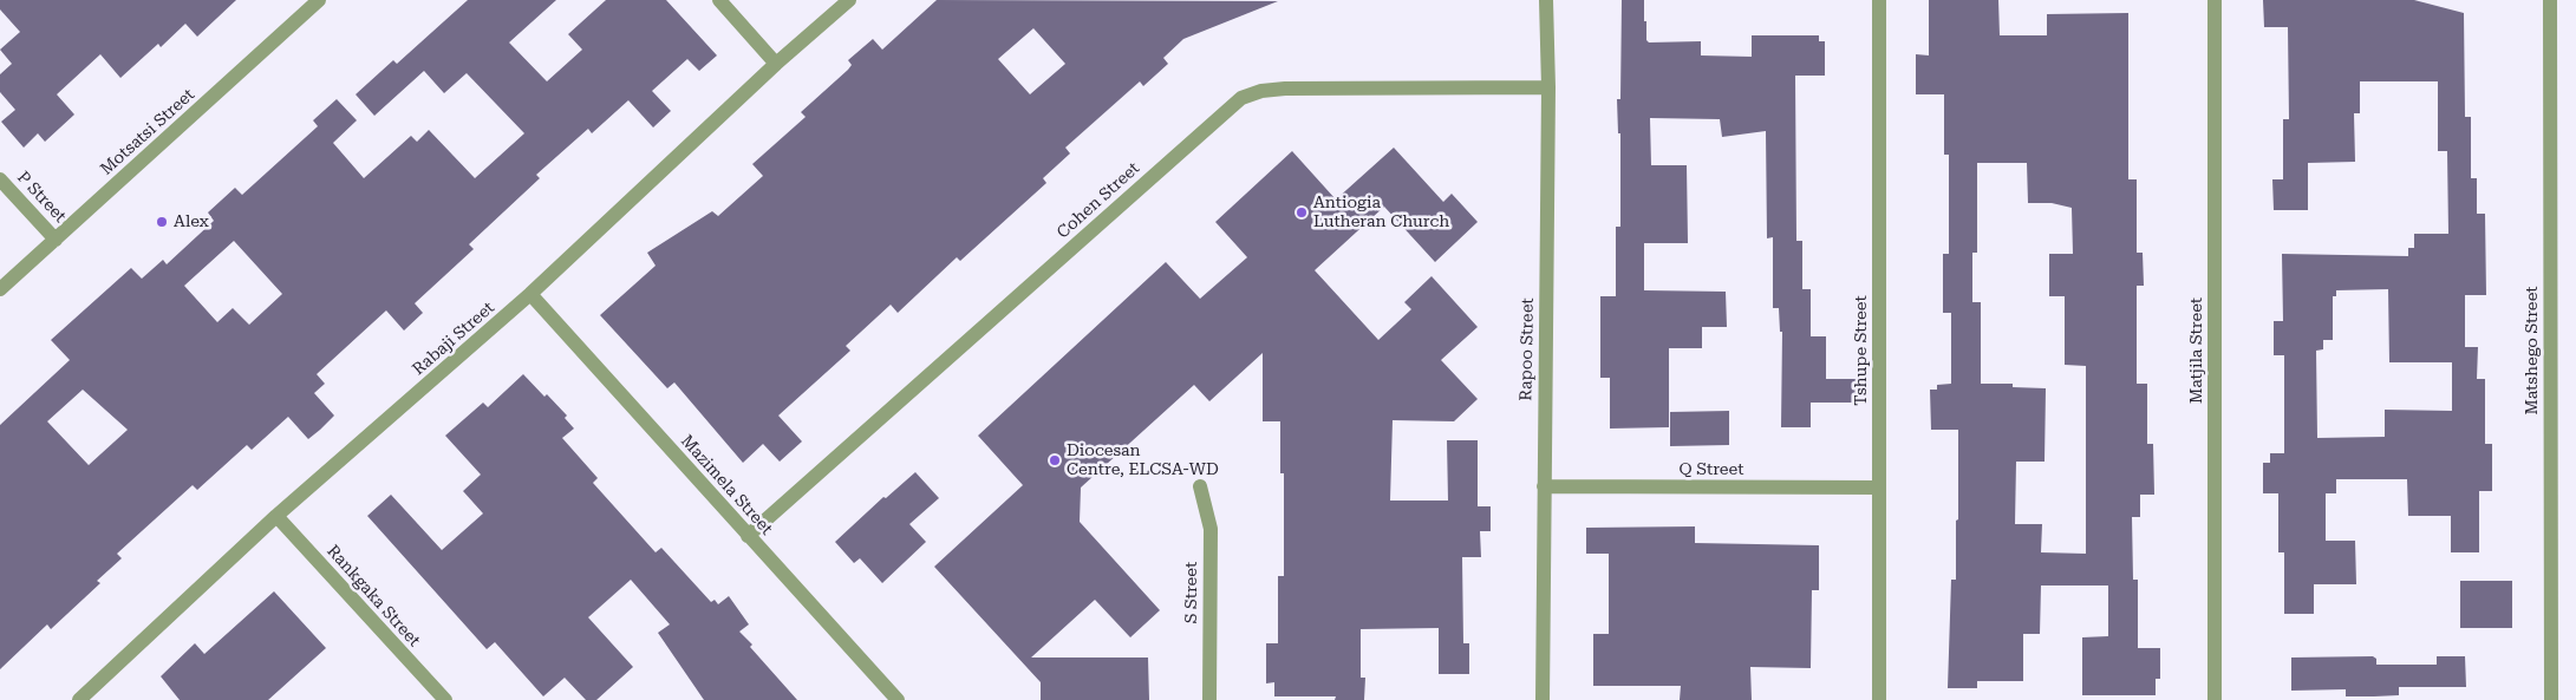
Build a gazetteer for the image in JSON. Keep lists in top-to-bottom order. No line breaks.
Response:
{"streets":{"street":["Motsatsi Street","P Street","Cohen Street","Rabaji Street","Rapoo Street","Tshupe Street","Matjila Street","Matshego Street","Q Street","Mazimela Street","S Street","Rankgaka Street"]},"crossings":[["Motsatsi Street","P Street"],["Cohen Street","Rapoo Street"],["Cohen Street","Mazimela Street"],["Rabaji Street","Mazimela Street"],["Rabaji Street","Rankgaka Street"],["Rapoo Street","Q Street"],["Tshupe Street","Q Street"]],"places":["Antiogia Lutheran Church","Alex","Diocesan Centre, ELCSA-WD"]}
